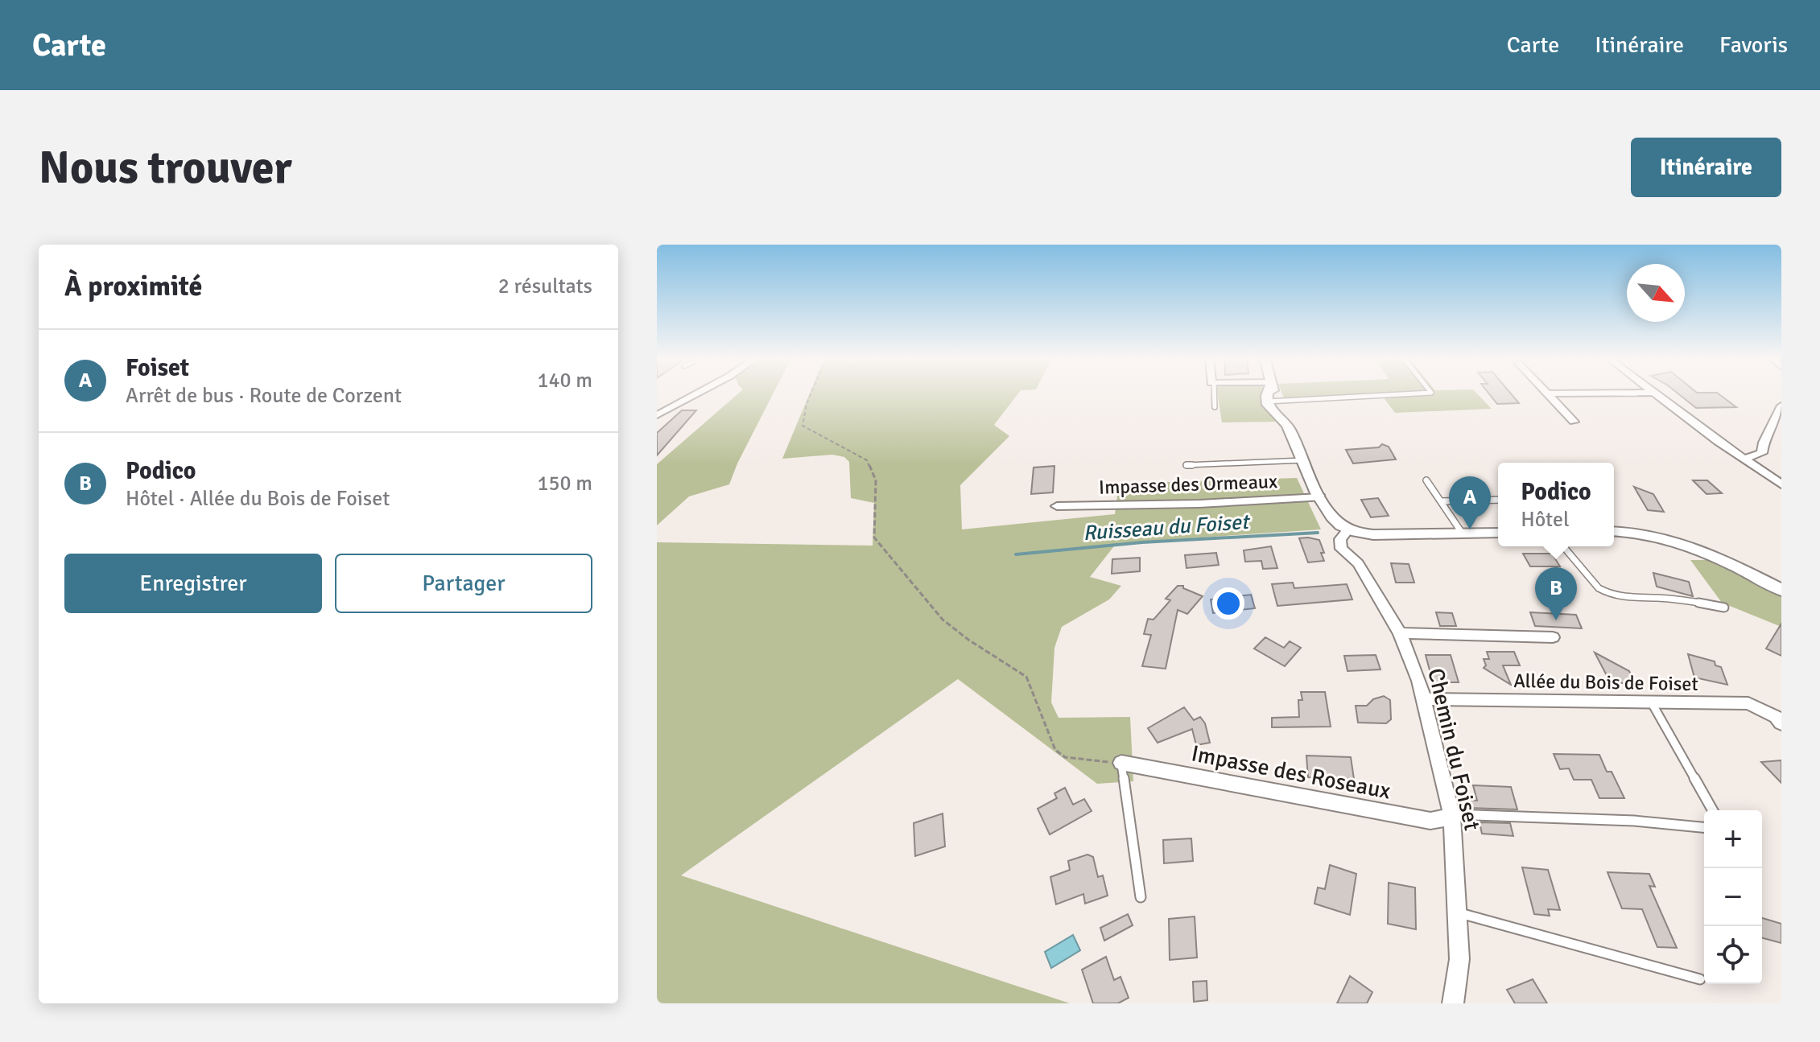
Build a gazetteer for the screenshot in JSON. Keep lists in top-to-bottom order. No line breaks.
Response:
{"streets":{"street":["Impasse des Ormeaux","Allée du Bois de Foiset","Chemin du Foiset","Impasse des Roseaux"]},"crossings":[["Allée du Bois de Foiset","Chemin du Foiset"],["Chemin du Foiset","Impasse des Roseaux"]],"water":["Ruisseau du Foiset"],"north":"bottom right","page":{"header":"Carte","nav":["Carte","Itinéraire","Favoris"],"buttons":["Itinéraire",["Enregistrer","Partager"]],"title":"Nous trouver","heading":["À proximité","2 résultats"],"list":[{"mark":"A","name":"Foiset","note":"Arrêt de bus · Route de Corzent","value":"140 m"},{"mark":"B","name":"Podico","note":"Hôtel · Allée du Bois de Foiset","value":"150 m"}],"popup":["Podico","Hôtel"],"pins":["A","B"],"map_buttons":["+","−"]}}
